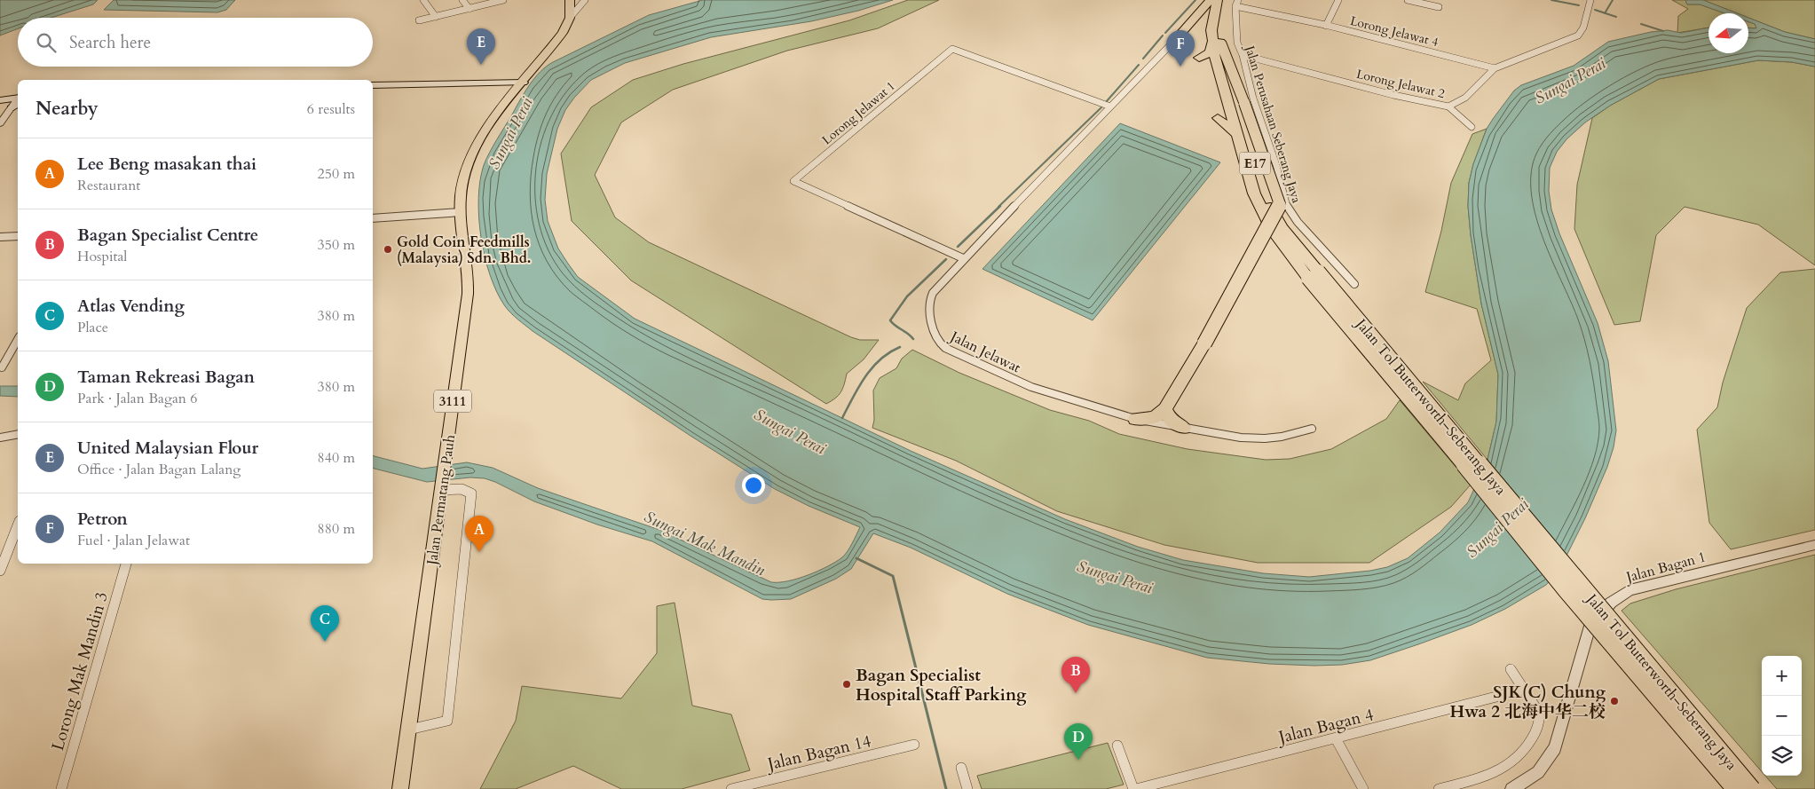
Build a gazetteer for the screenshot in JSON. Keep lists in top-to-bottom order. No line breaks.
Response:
{"streets":{"highway":["E17","Jalan Tol Butterworth–Seberang Jaya"],"main road":["3111","Jalan Permatang Pauh"],"street":["Lorong Jelawat 4","Lorong Jelawat 2","Lorong Jelawat 1","Jalan Perusahaan Seberang Jaya","Jalan Jelawat","Jalan Bagan 1","Lorong Mak Mandin 3","Jalan Bagan 4","Jalan Bagan 14"]},"crossings":[["Lorong Jelawat 4","Lorong Jelawat 2"],["Lorong Jelawat 4","Jalan Perusahaan Seberang Jaya"],["Lorong Jelawat 2","Jalan Perusahaan Seberang Jaya"],["Lorong Jelawat 1","Jalan Jelawat"]],"water":["Sungai Perai","Sungai Mak Mandin"],"places":["Gold Coin Feedmills (Malaysia) Sdn. Bhd.","Bagan Specialist Hospital Staff Parking","SJK(C) Chung Hwa 2 北海中华二校"],"north":"left","page":{"search":"Search here","pins":["E","F","A","C","B","D"],"heading":["Nearby","6 results"],"list":[{"mark":"A","name":"Lee Beng masakan thai","note":"Restaurant","value":"250 m"},{"mark":"B","name":"Bagan Specialist Centre","note":"Hospital","value":"350 m"},{"mark":"C","name":"Atlas Vending","note":"Place","value":"380 m"},{"mark":"D","name":"Taman Rekreasi Bagan","note":"Park · Jalan Bagan 6","value":"380 m"},{"mark":"E","name":"United Malaysian Flour","note":"Office · Jalan Bagan Lalang","value":"840 m"},{"mark":"F","name":"Petron","note":"Fuel · Jalan Jelawat","value":"880 m"}],"map_buttons":["+","−"]}}
